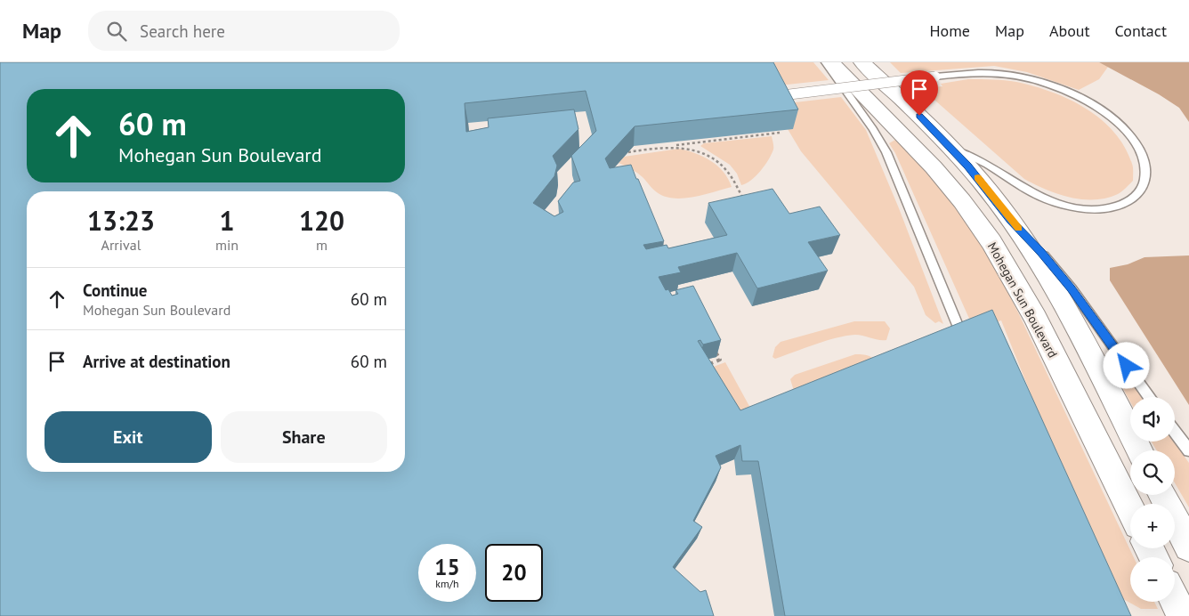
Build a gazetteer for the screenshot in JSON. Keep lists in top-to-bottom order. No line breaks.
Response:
{"streets":{"main road":["Mohegan Sun Boulevard"]},"page":{"header":"Map","search":"Search here","nav":["Home","Map","About","Contact"],"turn":["60 m","Mohegan Sun Boulevard"],"eta":["13:23","Arrival","1","min","120","m"],"list":[{"name":"Continue","note":"Mohegan Sun Boulevard","value":"60 m"},{"name":"Arrive at destination","value":"60 m"}],"map_buttons":["+","−"],"buttons":["Exit","Share"],"speed":"15 km/h","limit":"20"}}
